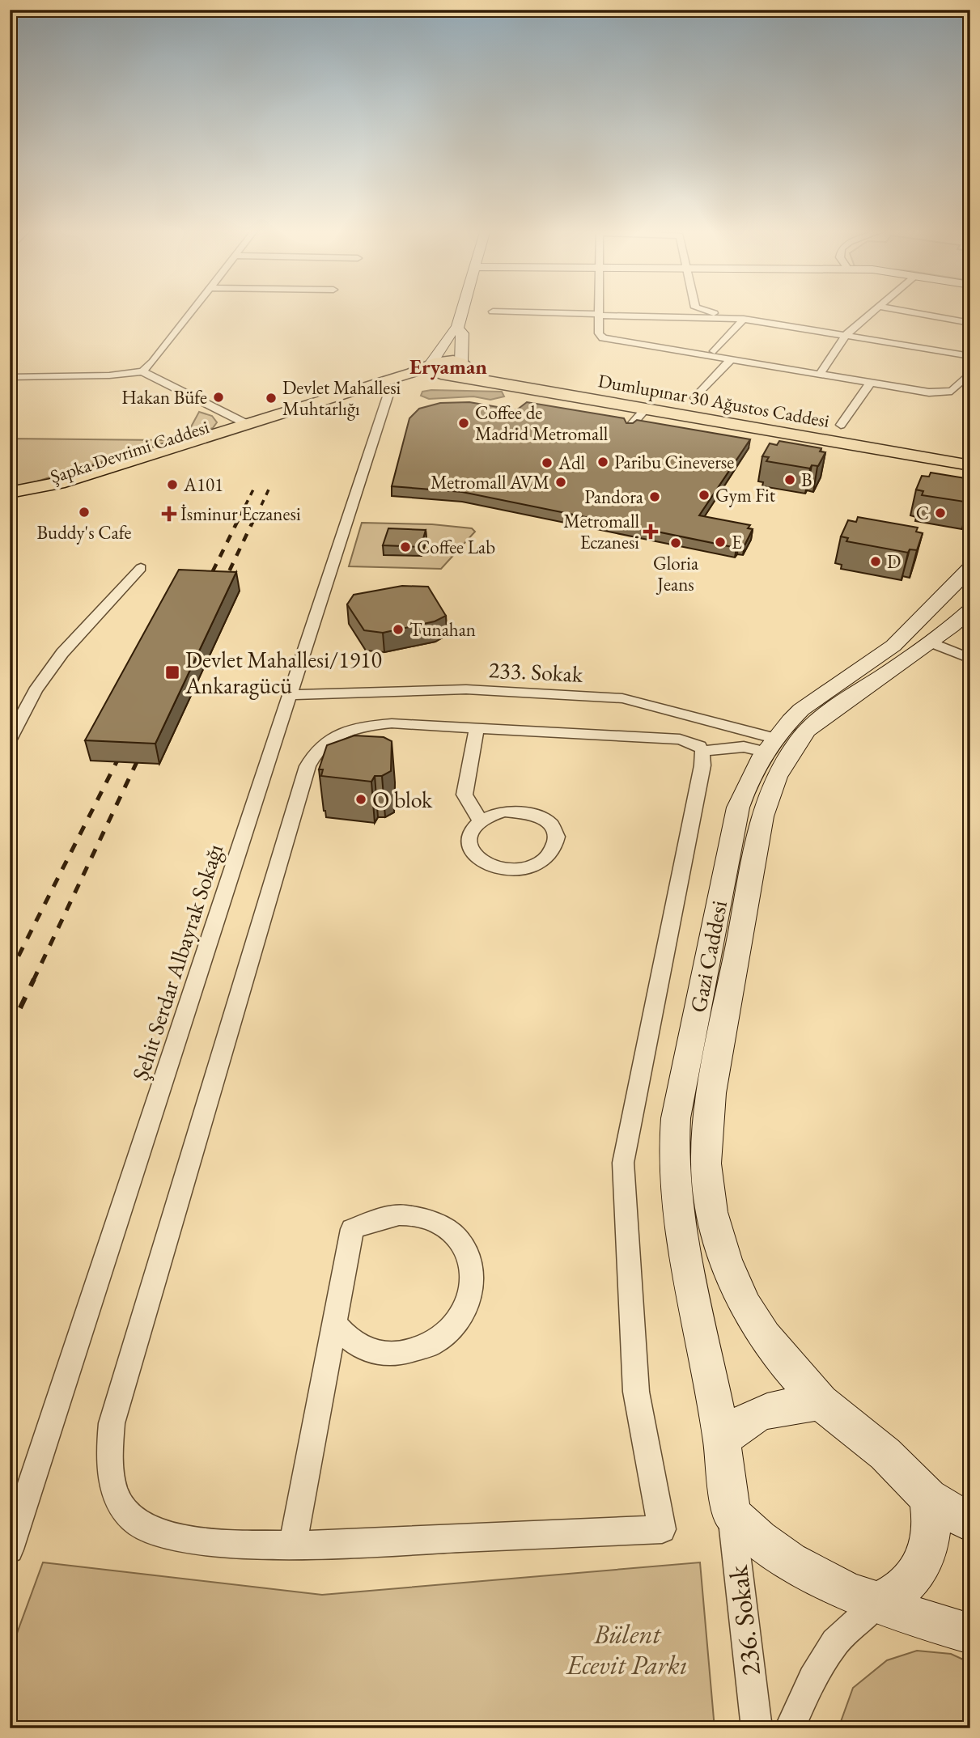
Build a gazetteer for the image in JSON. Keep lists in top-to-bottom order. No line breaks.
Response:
{"streets":{"main road":["Dumlupınar 30 Ağustos Caddesi","Şapka Devrimi Caddesi","Gazi Caddesi"],"street":["233. Sokak","Şehit Serdar Albayrak Sokağı","236. Sokak"]},"crossings":[["Dumlupınar 30 Ağustos Caddesi","Şapka Devrimi Caddesi"],["Şapka Devrimi Caddesi","Şehit Serdar Albayrak Sokağı"],["233. Sokak","Gazi Caddesi"],["233. Sokak","Şehit Serdar Albayrak Sokağı"],["Gazi Caddesi","236. Sokak"]],"districts":["Eryaman"],"parks":["Bülent Ecevit Parkı"],"places":{"other":["Hakan Büfe","Devlet Mahallesi Muhtarlığı","Coffee de Madrid Metromall","Paribu Cineverse","Adl","B","Metromall AVM","A101","Gym Fit","Pandora","Buddy's Cafe","C","E","Gloria Jeans","Coffee Lab","D","Tunahan","O blok"],"health":["İsminur Eczanesi","Metromall Eczanesi"],"transit":["Devlet Mahallesi/1910 Ankaragücü"]}}
